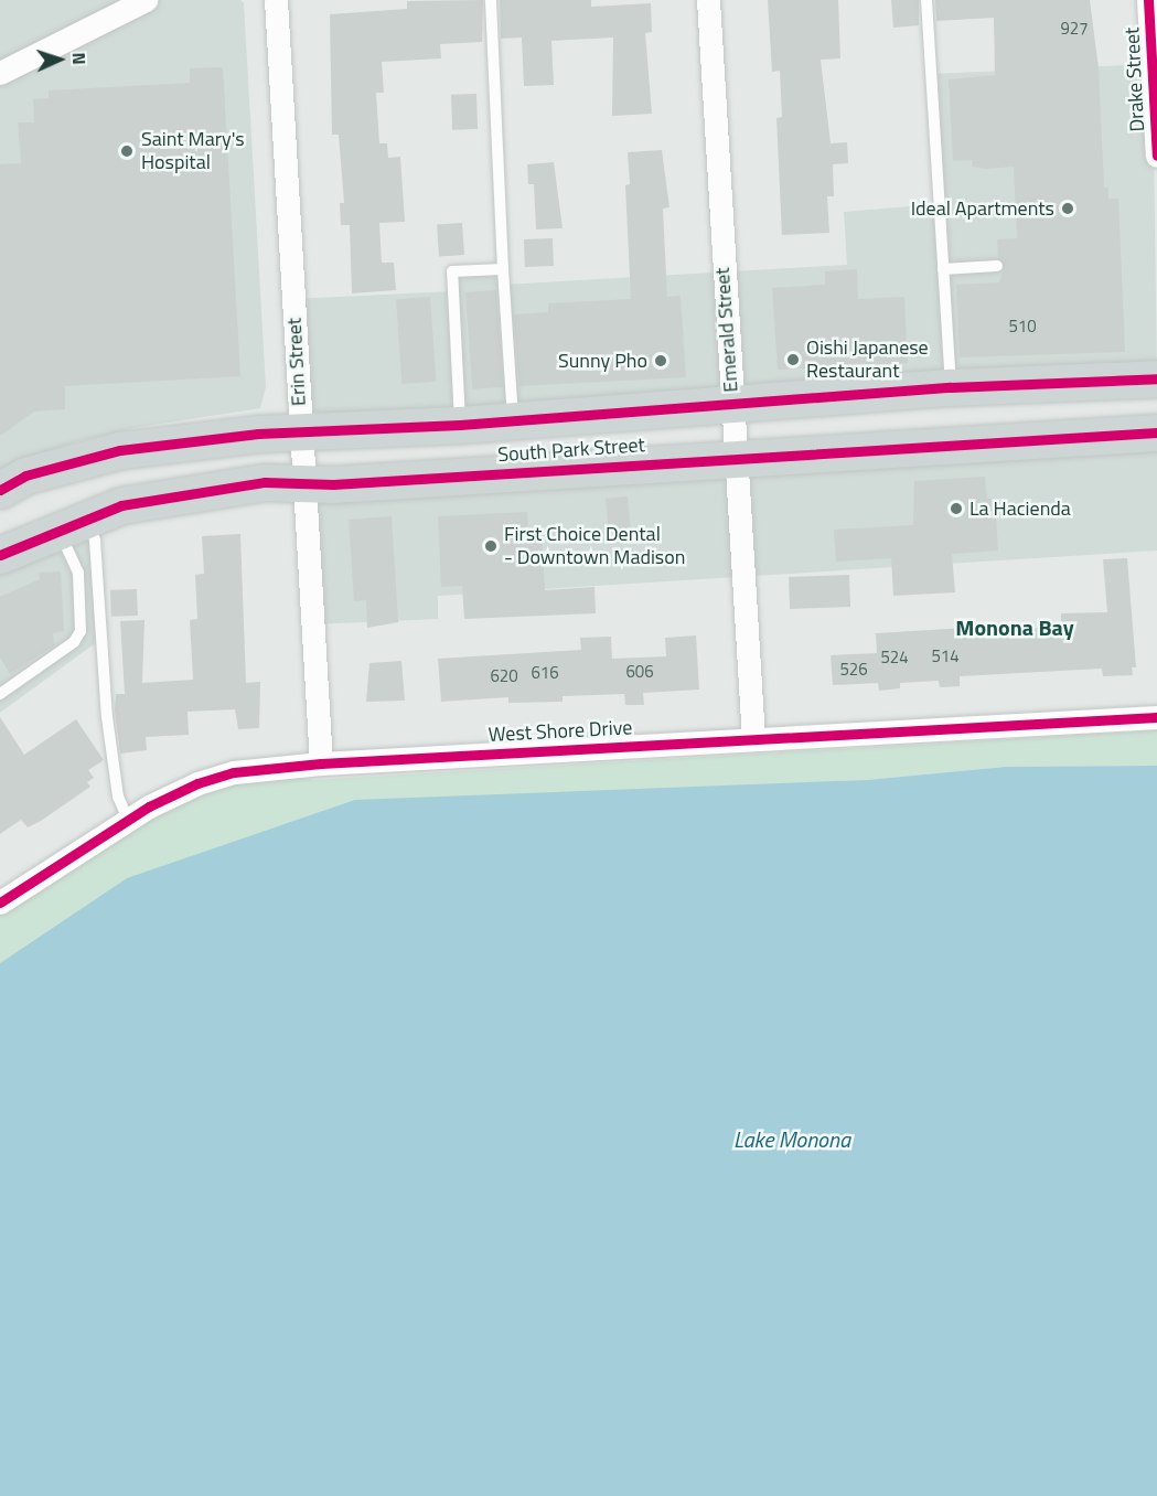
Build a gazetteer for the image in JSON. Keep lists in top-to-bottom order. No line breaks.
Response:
{"streets":{"main road":["South Park Street"],"street":["Drake Street","Emerald Street","Erin Street","West Shore Drive"]},"crossings":[["Emerald Street","South Park Street"],["Emerald Street","West Shore Drive"],["Erin Street","South Park Street"],["Erin Street","West Shore Drive"]],"districts":["Monona Bay"],"water":["Lake Monona"],"places":["Saint Mary's Hospital","Ideal Apartments","Oishi Japanese Restaurant","Sunny Pho","La Hacienda","First Choice Dental - Downtown Madison"],"house_numbers":["927","510","514","524","526","606","616","620"],"north":"right"}
